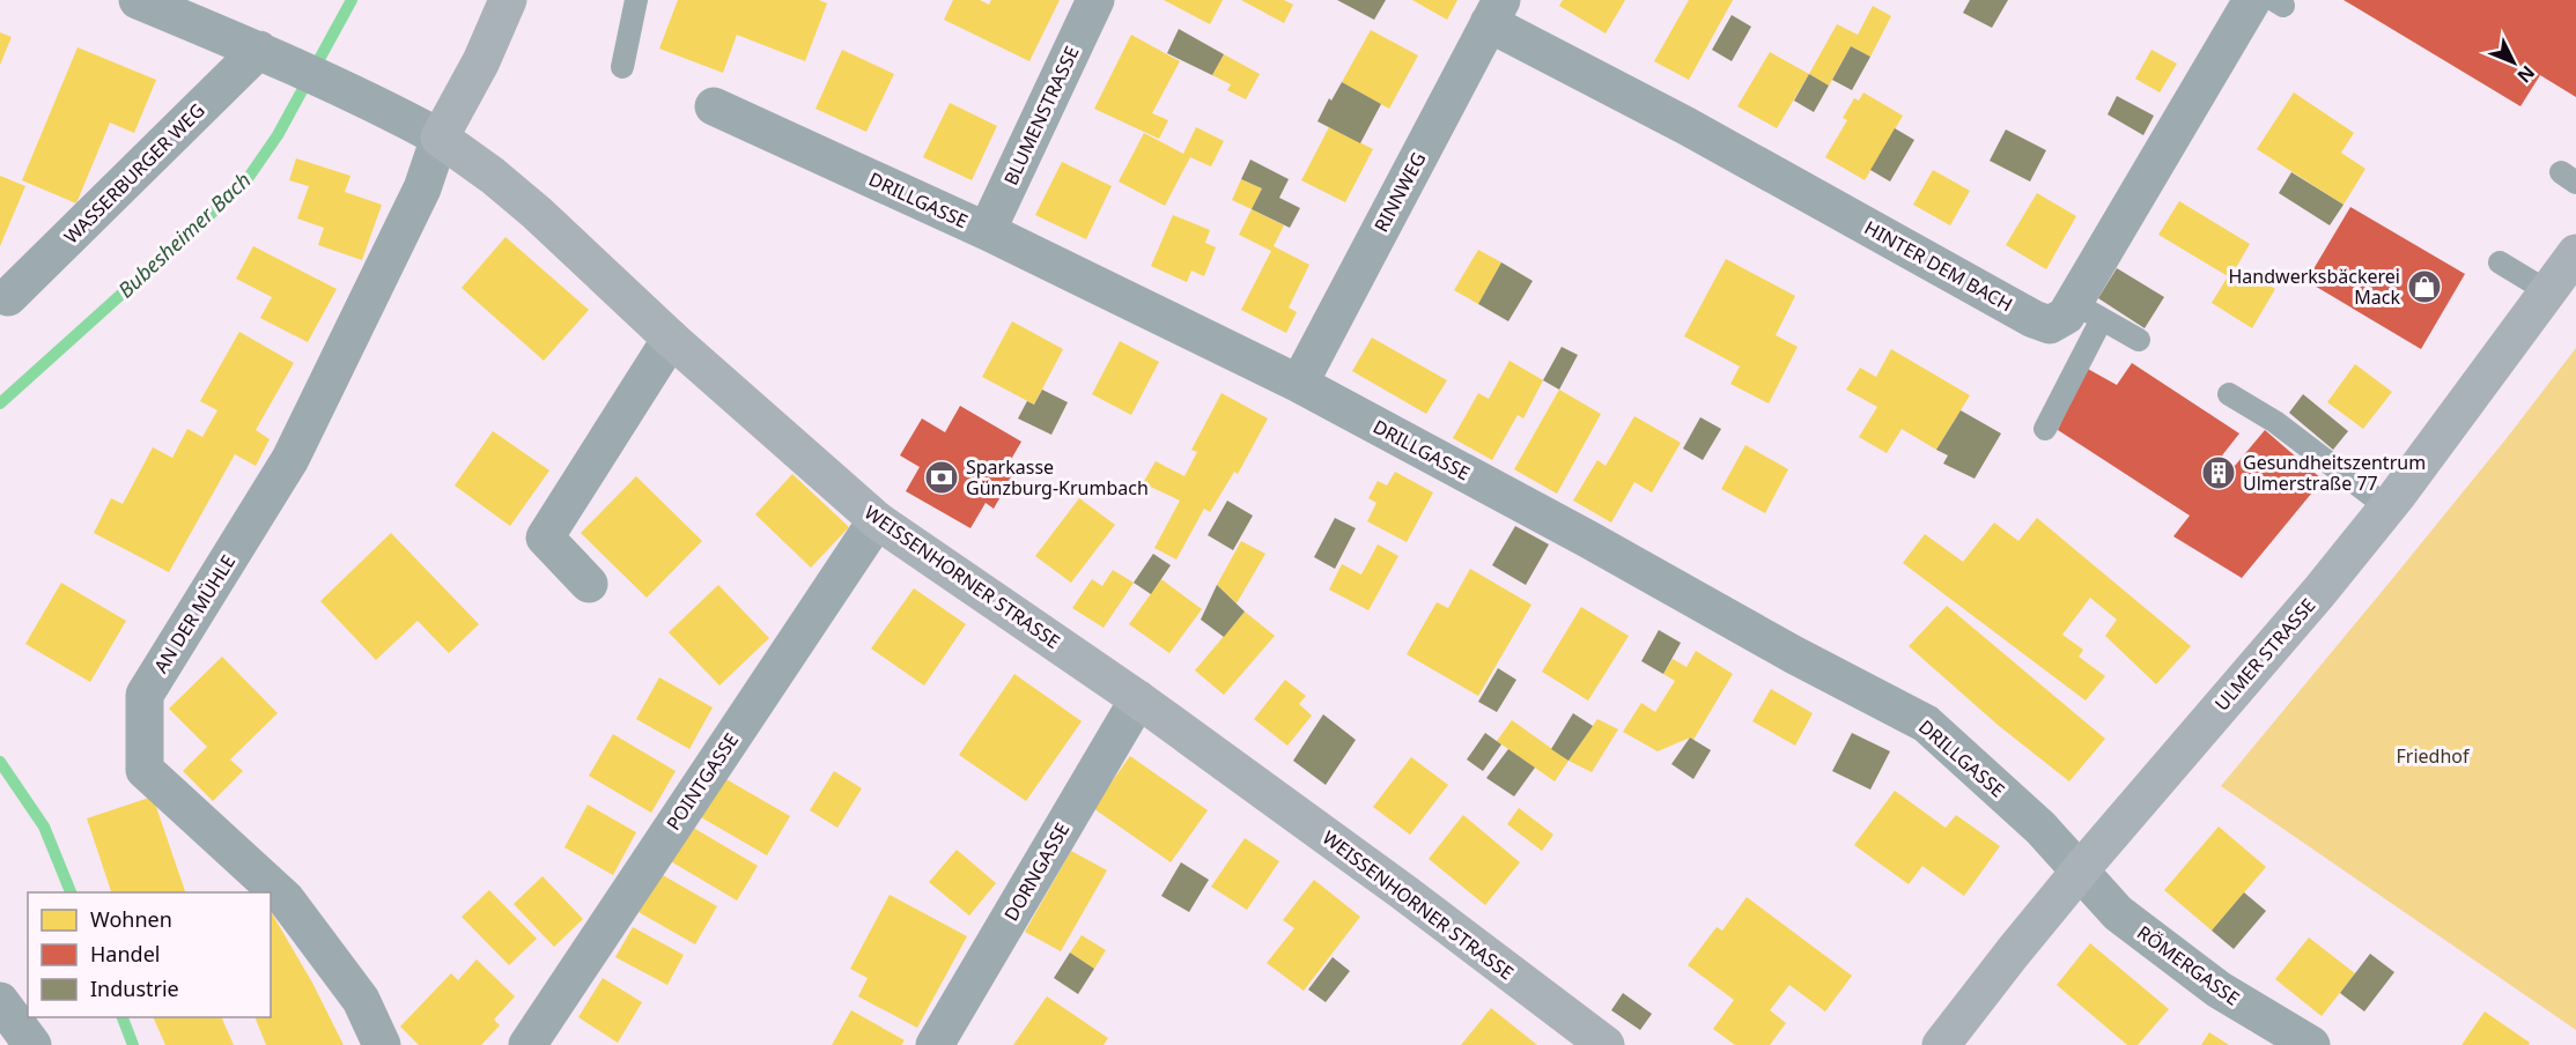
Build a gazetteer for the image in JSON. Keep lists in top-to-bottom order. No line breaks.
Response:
{"streets":{"main road":["WEISSENHORNER STRASSE","ULMER STRASSE"],"street":["BLUMENSTRASSE","WASSERBURGER WEG","RINNWEG","DRILLGASSE","HINTER DEM BACH","AN DER MÜHLE","POINTGASSE","DORNGASSE","RÖMERGASSE"]},"crossings":[["BLUMENSTRASSE","DRILLGASSE"],["RINNWEG","DRILLGASSE"],["RINNWEG","HINTER DEM BACH"],["DRILLGASSE","ULMER STRASSE"],["DRILLGASSE","RÖMERGASSE"],["WEISSENHORNER STRASSE","AN DER MÜHLE"],["WEISSENHORNER STRASSE","POINTGASSE"],["WEISSENHORNER STRASSE","DORNGASSE"],["ULMER STRASSE","RÖMERGASSE"]],"water":["Bubesheimer Bach"],"parks":["Friedhof"],"places":{"shop":["Handwerksbäckerei Mack"],"building":["Gesundheitszentrum Ulmerstraße 77"],"bank":["Sparkasse Günzburg-Krumbach"]},"legend":["Wohnen","Handel","Industrie"],"north":"bottom right"}
